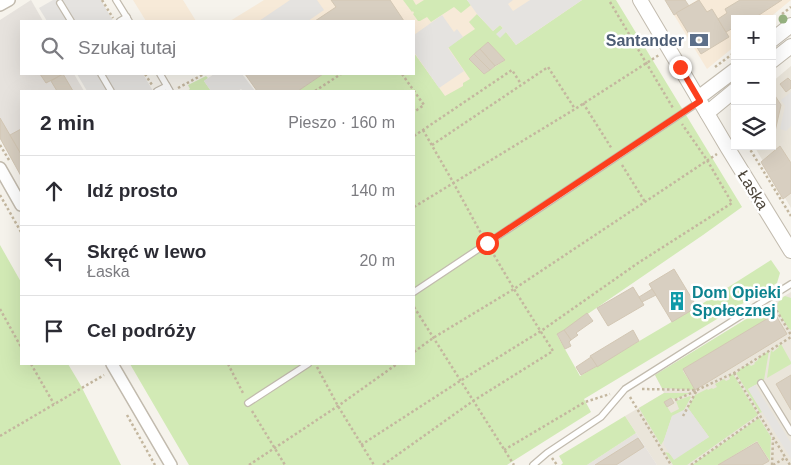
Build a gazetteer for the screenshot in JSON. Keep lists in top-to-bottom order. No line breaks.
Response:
{"streets":{"street":["Łaska"]},"places":{"bank":["Santander"],"building":["Dom Opieki Społecznej"]},"page":{"map_buttons":["+","−"],"search":"Szukaj tutaj","heading":["2 min","Pieszo · 160 m"],"list":[["Idź prosto","140 m"],["Skręć w lewo","Łaska","20 m"],"Cel podróży"]}}
